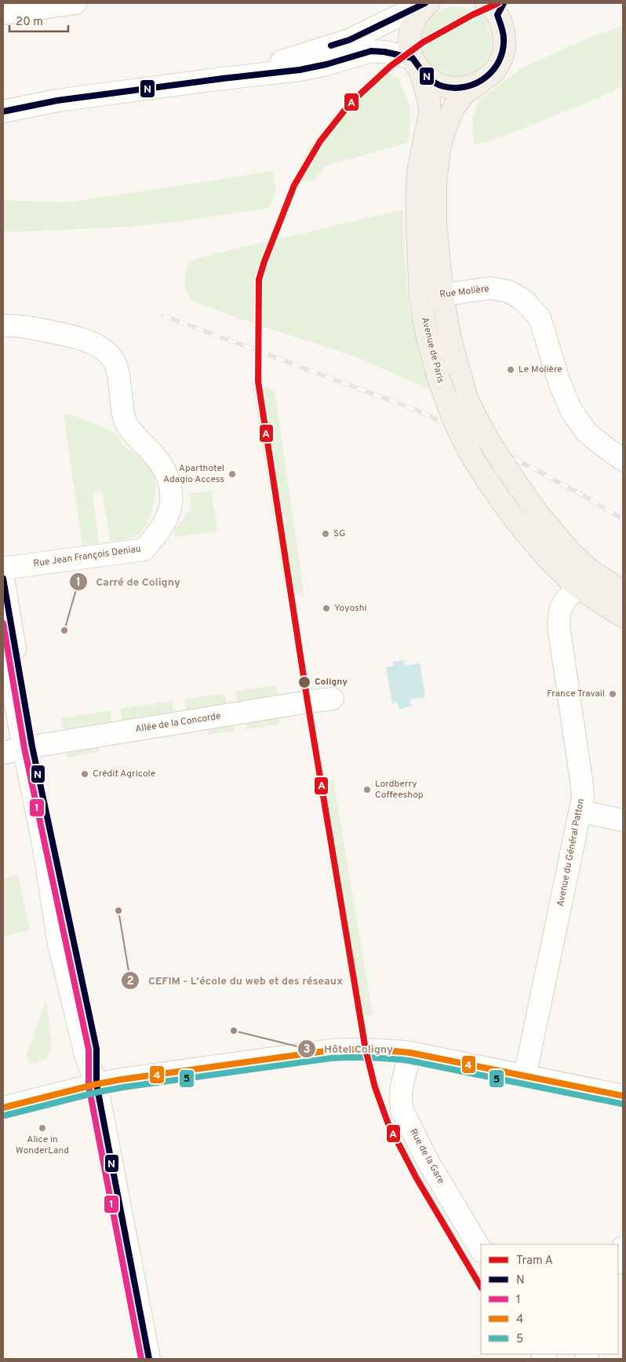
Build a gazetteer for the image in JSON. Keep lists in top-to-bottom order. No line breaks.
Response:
{"streets":{"main road":["Rue Molière","Avenue de Paris","Rue Jean François Deniau","Allée de la Concorde","Avenue du Général Patton","Rue de la Gare"]},"crossings":[["Rue Molière","Avenue de Paris"],["Avenue de Paris","Avenue du Général Patton"]],"places":["Le Molière","Aparthotel Adagio Access","SG","Yoyoshi","Carré de Coligny","Coligny","France Travail","Crédit Agricole","Lordberry Coffeeshop","CEFIM - L'école du web et des réseaux","Hôtel Coligny","Alice in WonderLand"],"lines":["tram line A","transit line N","transit line 1","transit line 4","transit line 5"],"legend":["Tram A","N","1","4","5"],"scale_bar":"20 m"}
